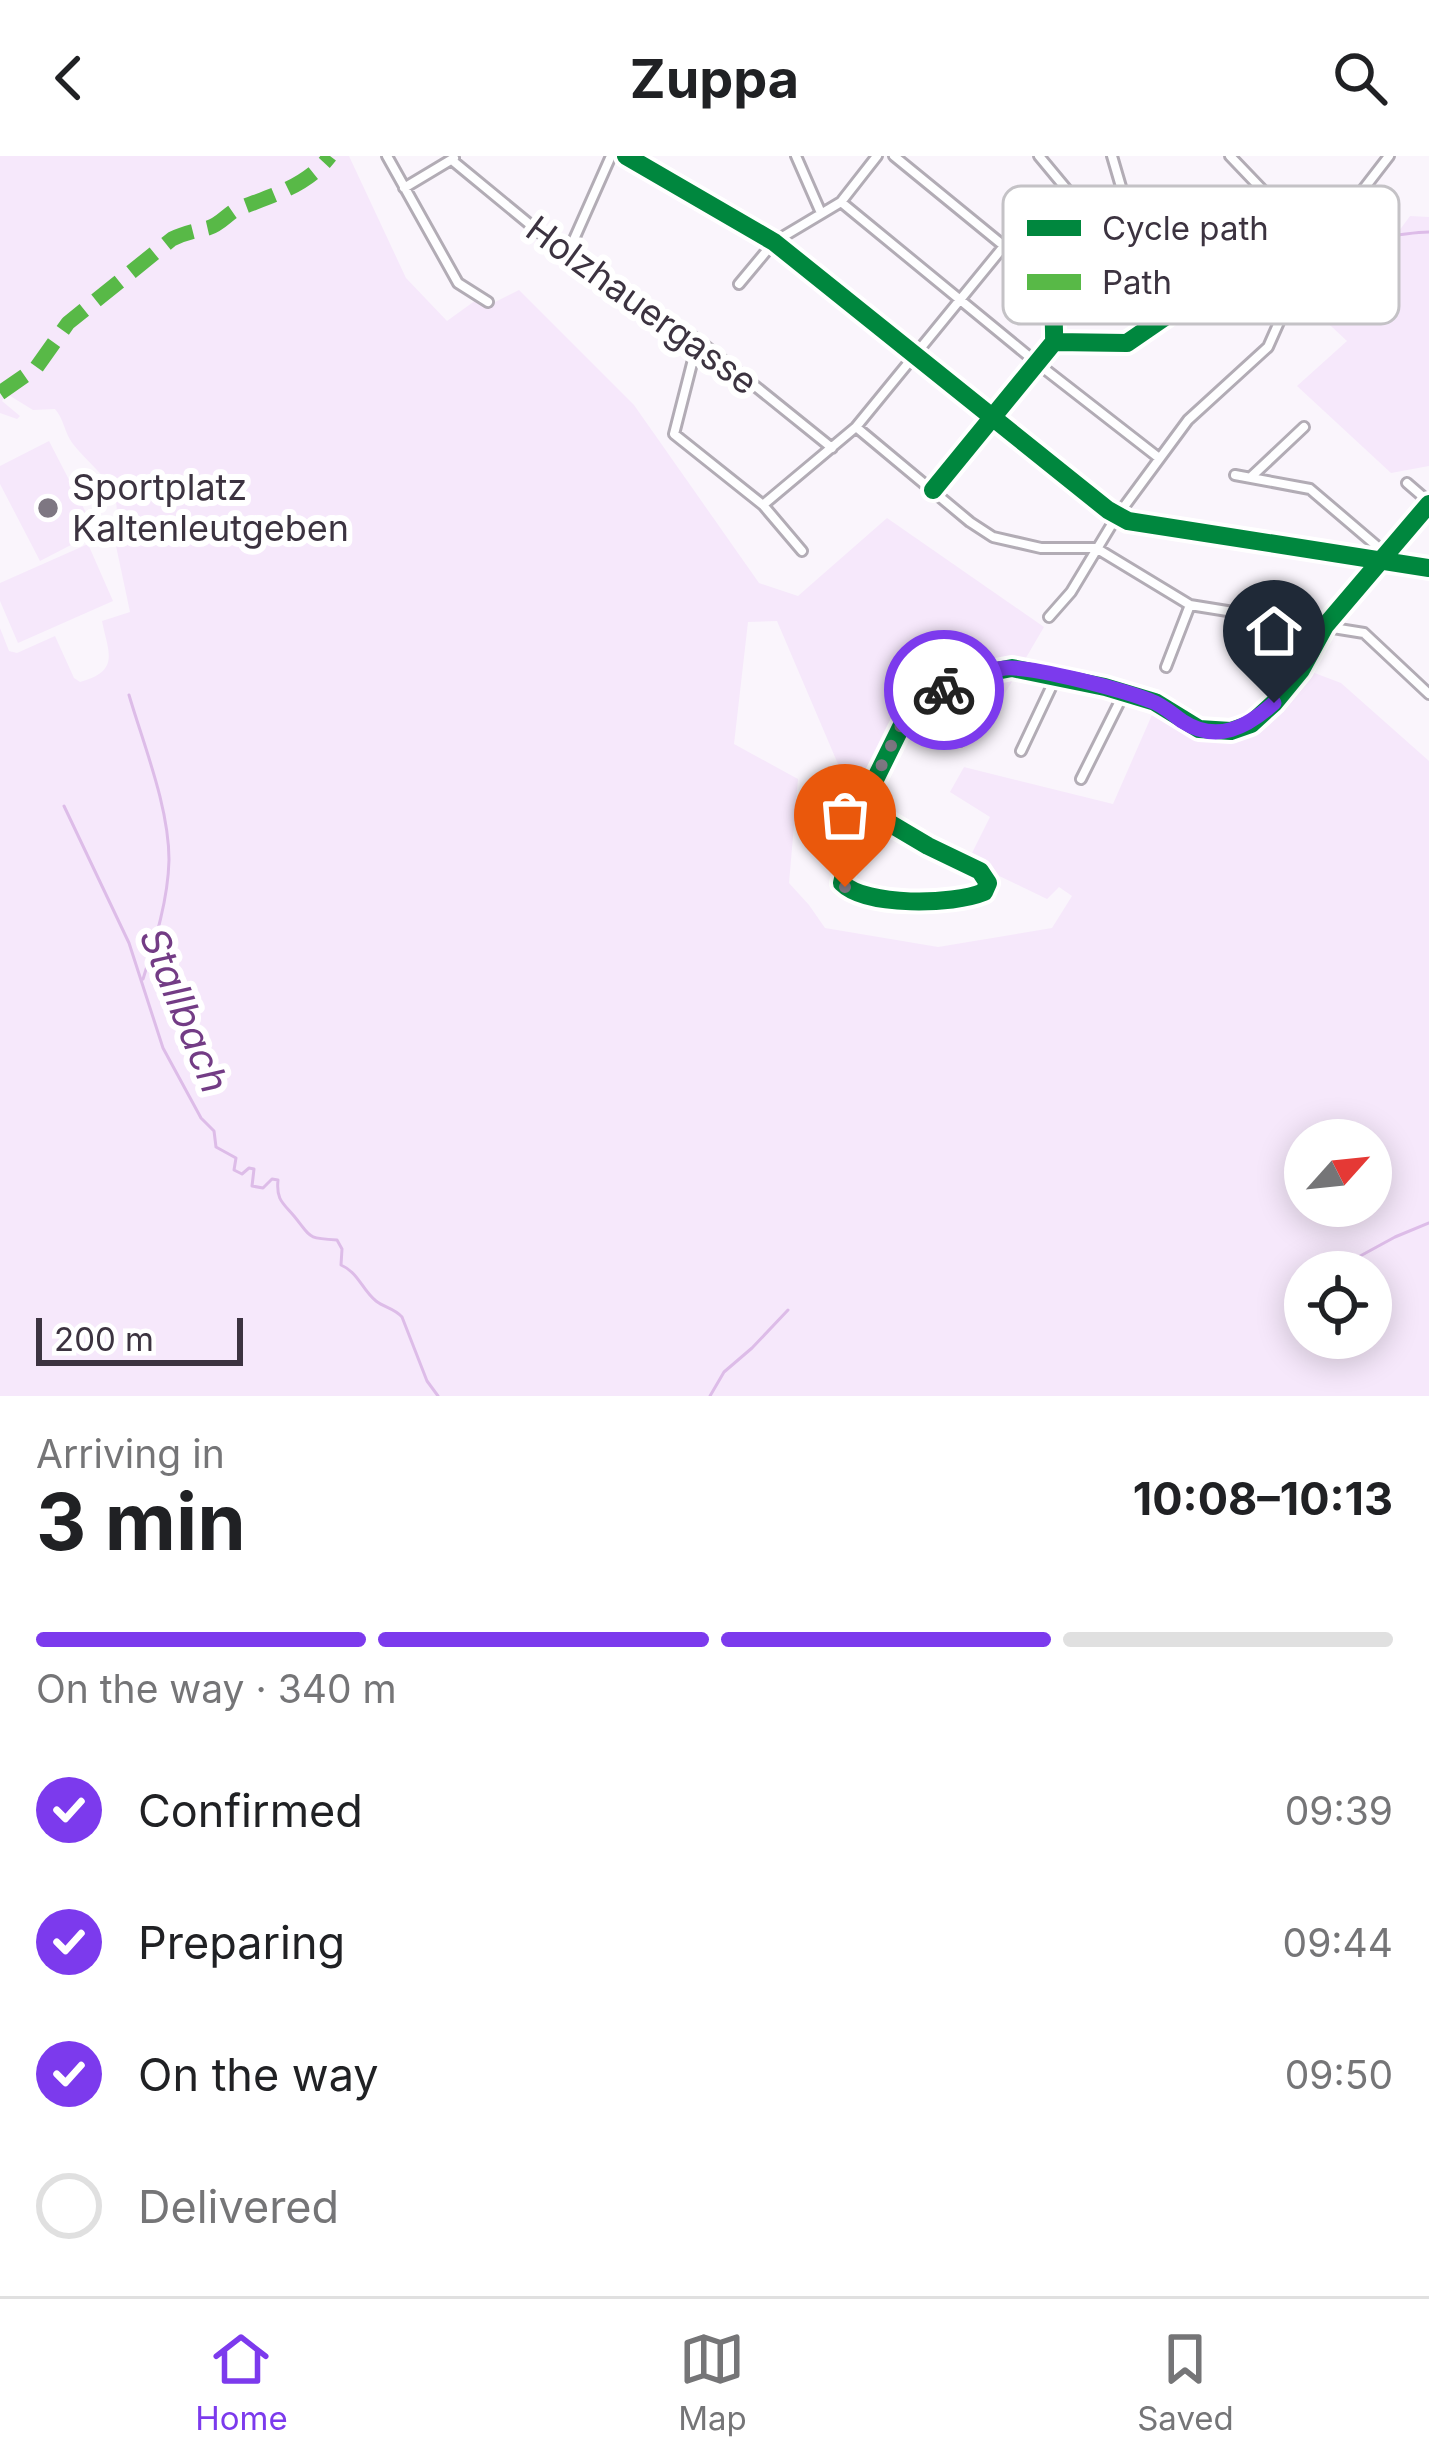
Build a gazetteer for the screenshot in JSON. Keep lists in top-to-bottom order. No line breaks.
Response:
{"streets":{"street":["Holzhauergasse"]},"water":["Stallbach"],"places":["Sportplatz Kaltenleutgeben"],"legend":["Cycle path","Path"],"scale_bar":"200 m","north":"top right","page":{"header":"Zuppa","scale":"200 m","heading":["3 min","Arriving in","10:08–10:13"],"bar":"On the way · 340 m","list":[["Confirmed","09:39"],["Preparing","09:44"],["On the way","09:50"],"Delivered"],"tabs":["Home","Map","Saved"]}}
